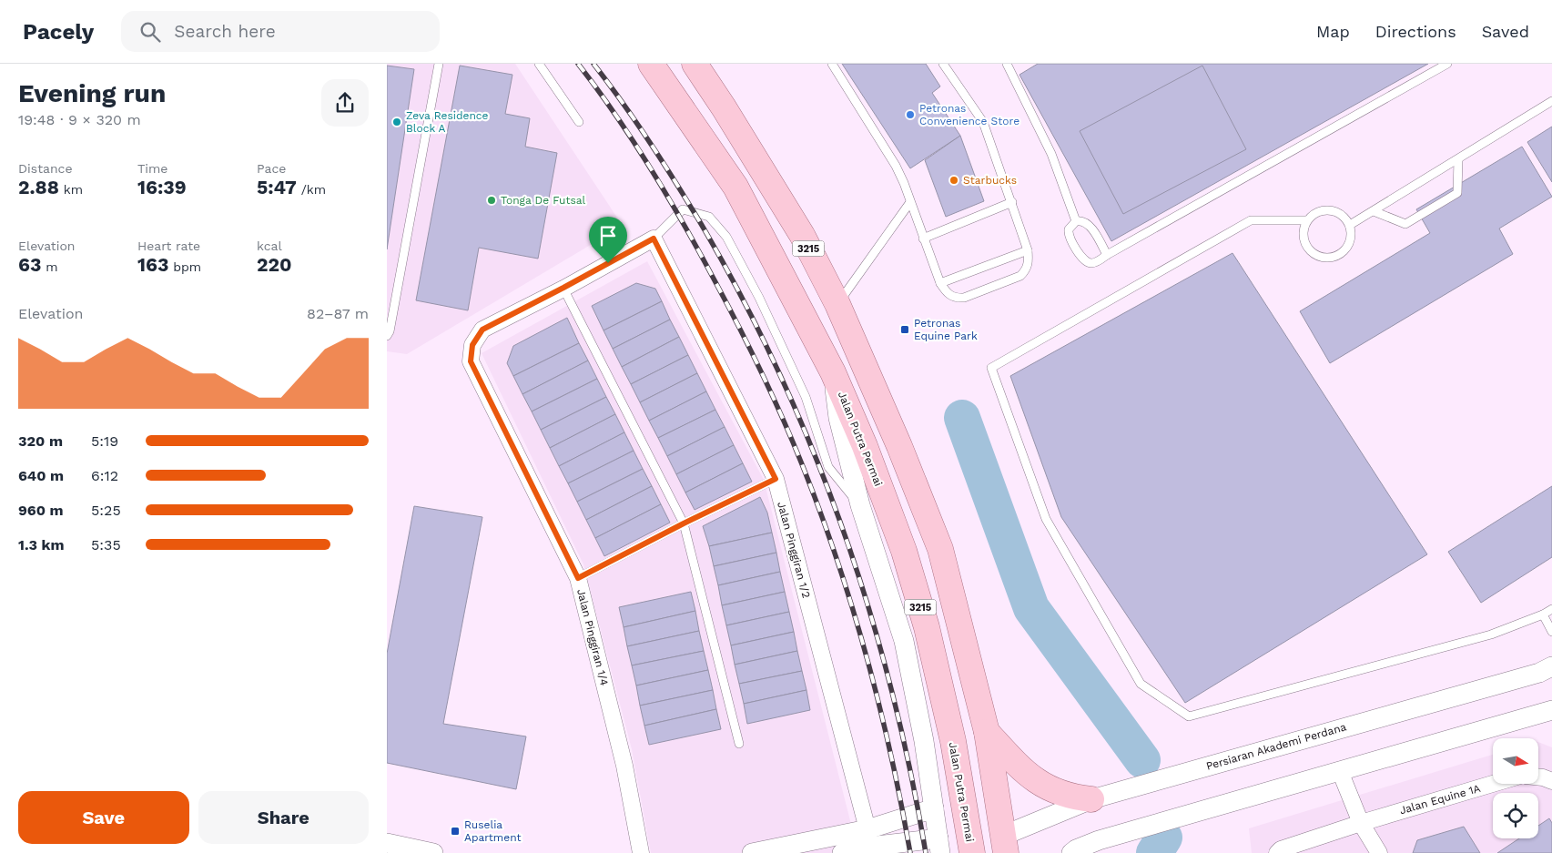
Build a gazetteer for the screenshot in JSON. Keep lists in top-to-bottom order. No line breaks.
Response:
{"streets":{"main road":["3215","Jalan Putra Permai"],"street":["Jalan Pinggiran 1/2","Jalan Pinggiran 1/4","Persiaran Akademi Perdana","Jalan Equine 1A"]},"crossings":[["3215","Persiaran Akademi Perdana"]],"places":{"other":["Petronas Convenience Store","Zeva Residence Block A","Starbucks","Tonga De Futsal"],"transit":["Petronas Equine Park","Ruselia Apartment"]},"north":"right","page":{"header":"Pacely","search":"Search here","nav":["Map","Directions","Saved"],"heading":["Evening run","19:48 · 9 × 320 m"],"stats":[["Distance","2.88 km"],["Time","16:39"],["Pace","5:47 /km"],["Elevation","63 m"],["Heart rate","163 bpm"],["kcal","220"]],"chart":["Elevation","82–87 m"],"list":[{"name":"320 m","note":"5:19"},{"name":"640 m","note":"6:12"},{"name":"960 m","note":"5:25"},{"name":"1.3 km","note":"5:35"}],"buttons":["Save","Share"]}}
